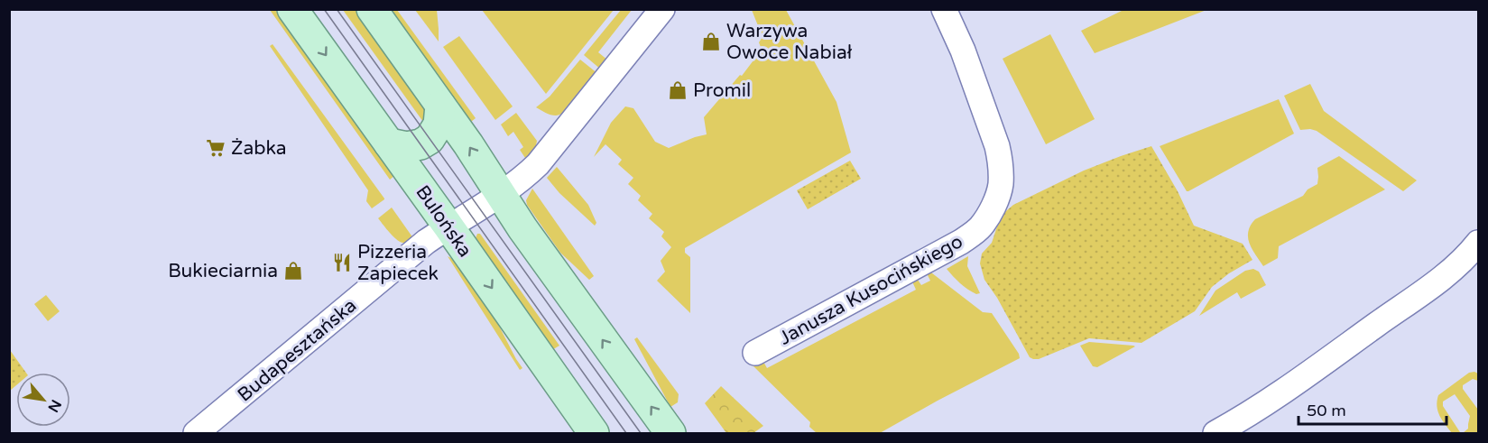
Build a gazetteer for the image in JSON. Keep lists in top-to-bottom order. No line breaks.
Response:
{"streets":{"main road":["Bulońska"],"street":["Janusza Kusocińskiego","Budapesztańska"]},"crossings":[["Bulońska","Budapesztańska"]],"places":{"shop":["Warzywa Owoce Nabiał","Promil","Bukieciarnia"],"supermarket":["Żabka"],"restaurant":["Pizzeria Zapiecek"]},"scale_bar":"50 m","north":"bottom right"}
